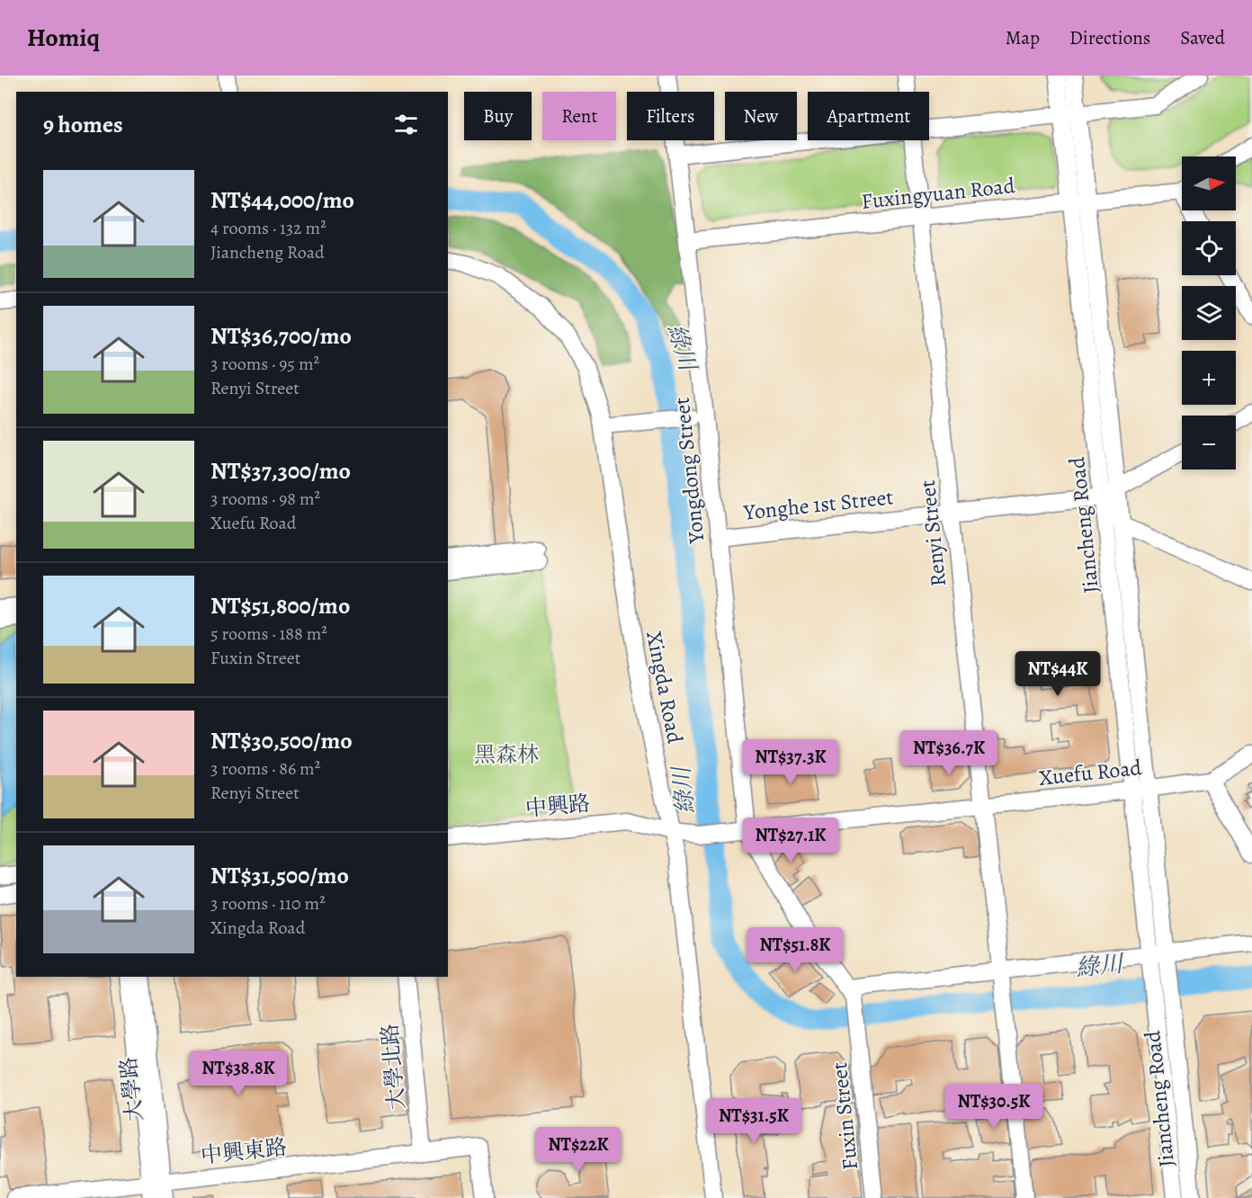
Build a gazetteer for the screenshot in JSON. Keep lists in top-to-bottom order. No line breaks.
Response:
{"streets":{"street":["Fuxingyuan Road","Yongdong Street","Yonghe 1st Street","Jiancheng Road","Renyi Street","Xingda Road","Xuefu Road","中興路","大學北路","大學路","Fuxin Street","中興東路"]},"crossings":[["Fuxingyuan Road","Yongdong Street"],["Fuxingyuan Road","Jiancheng Road"],["Fuxingyuan Road","Renyi Street"],["Yongdong Street","Yonghe 1st Street"],["Yongdong Street","Xuefu Road"],["Yonghe 1st Street","Jiancheng Road"],["Yonghe 1st Street","Renyi Street"],["Jiancheng Road","Xuefu Road"],["Renyi Street","Xuefu Road"],["Xingda Road","Xuefu Road"],["Xingda Road","中興路"],["Xuefu Road","中興路"],["大學北路","中興東路"],["大學路","中興東路"]],"water":["綠川"],"parks":["黑森林"],"north":"right","page":{"header":"Homiq","nav":["Map","Directions","Saved"],"chip":["Buy","Rent","Filters","New","Apartment"],"heading":"9 homes","map_buttons":["+","−"],"list":[{"name":"NT$44,000/mo","note":"4 rooms · 132 m² · Jiancheng Road"},{"name":"NT$36,700/mo","note":"3 rooms · 95 m² · Renyi Street"},{"name":"NT$37,300/mo","note":"3 rooms · 98 m² · Xuefu Road"},{"name":"NT$51,800/mo","note":"5 rooms · 188 m² · Fuxin Street"},{"name":"NT$30,500/mo","note":"3 rooms · 86 m² · Renyi Street"},{"name":"NT$31,500/mo","note":"3 rooms · 110 m² · Xingda Road"}],"price":["NT$44K","NT$36.7K","NT$37.3K","NT$27.1K","NT$51.8K","NT$38.8K","NT$30.5K","NT$31.5K","NT$22K"]}}
